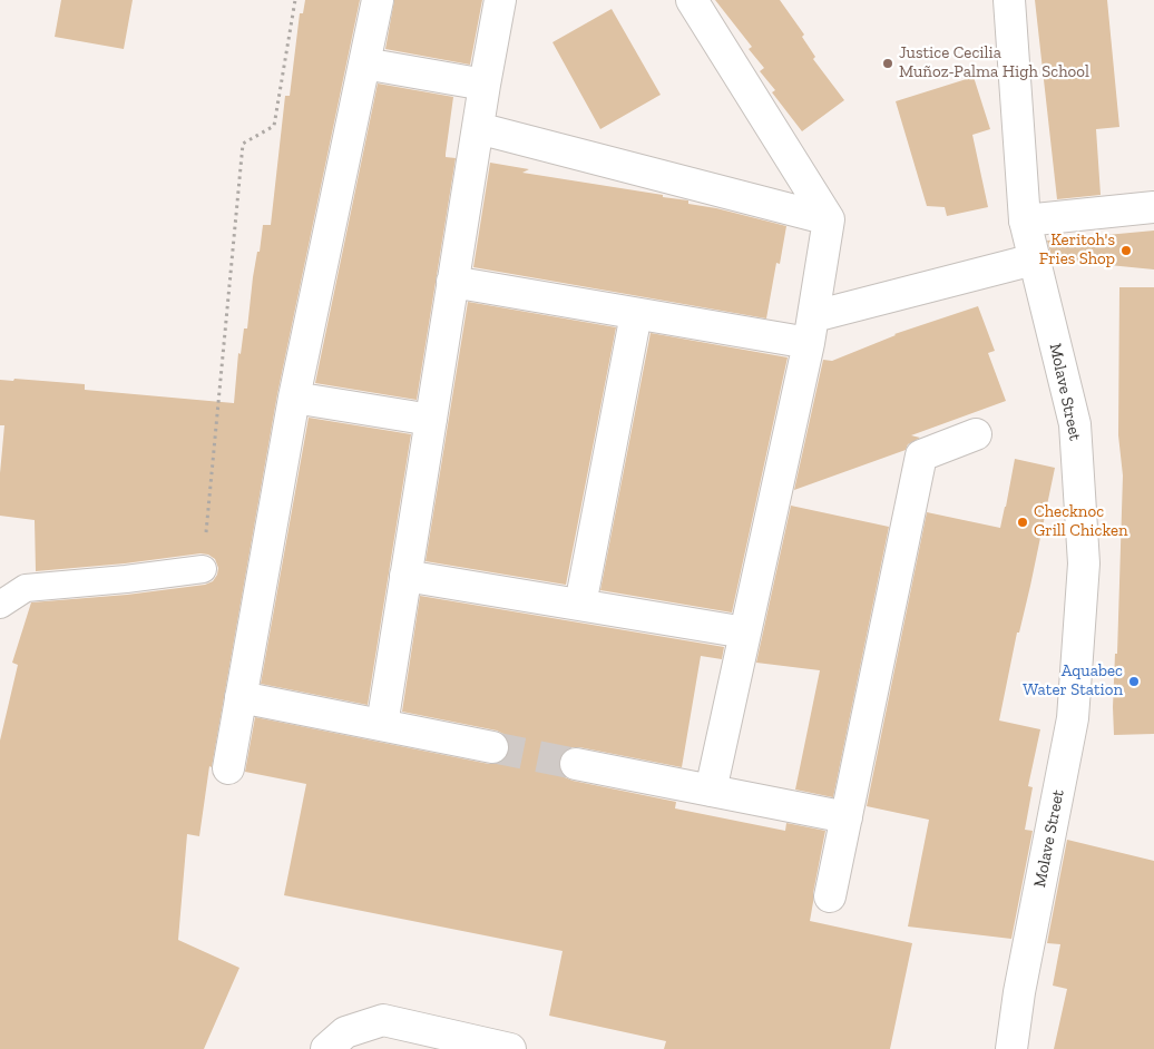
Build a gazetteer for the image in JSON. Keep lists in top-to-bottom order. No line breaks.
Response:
{"streets":{"street":["Molave Street"]},"places":["Justice Cecilia Muñoz-Palma High School","Keritoh's Fries Shop","Checknoc Grill Chicken","Aquabec Water Station"]}
